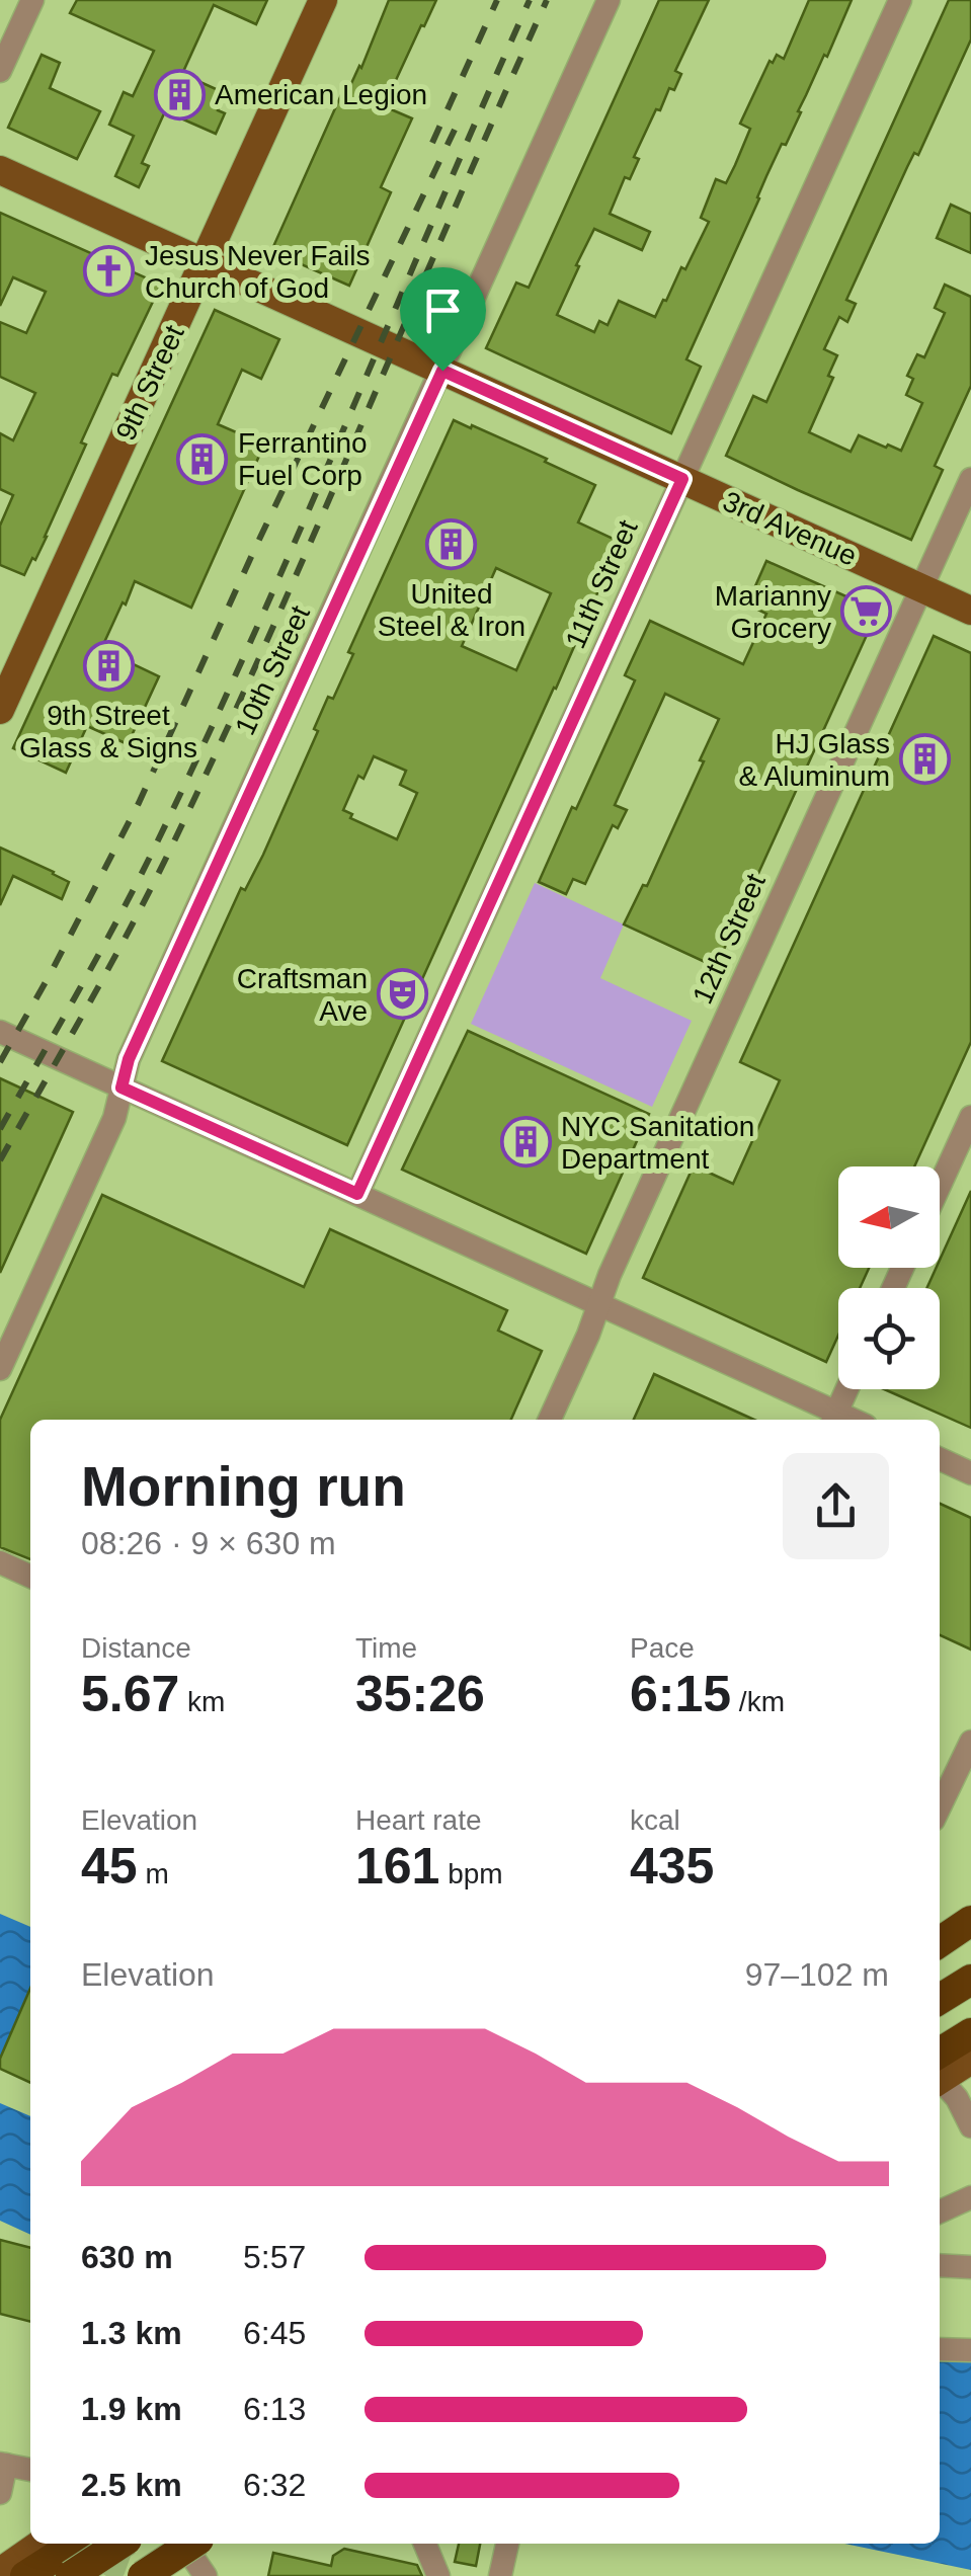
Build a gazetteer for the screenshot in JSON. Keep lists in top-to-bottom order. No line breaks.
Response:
{"streets":{"main road":["9th Street","3rd Avenue"],"street":["11th Street","10th Street","12th Street"]},"crossings":[["9th Street","3rd Avenue"],["3rd Avenue","11th Street"],["3rd Avenue","10th Street"],["3rd Avenue","12th Street"]],"places":{"building":["American Legion","Ferrantino Fuel Corp","United Steel & Iron","9th Street Glass & Signs","HJ Glass & Aluminum","NYC Sanitation Department"],"church":["Jesus Never Fails Church of God"],"supermarket":["Marianny Grocery"],"theatre":["Craftsman Ave"]},"north":"left","page":{"heading":["Morning run","08:26 · 9 × 630 m"],"stats":[["Distance","5.67 km"],["Time","35:26"],["Pace","6:15 /km"],["Elevation","45 m"],["Heart rate","161 bpm"],["kcal","435"]],"chart":["Elevation","97–102 m"],"list":[{"name":"630 m","note":"5:57"},{"name":"1.3 km","note":"6:45"},{"name":"1.9 km","note":"6:13"},{"name":"2.5 km","note":"6:32"}]}}
